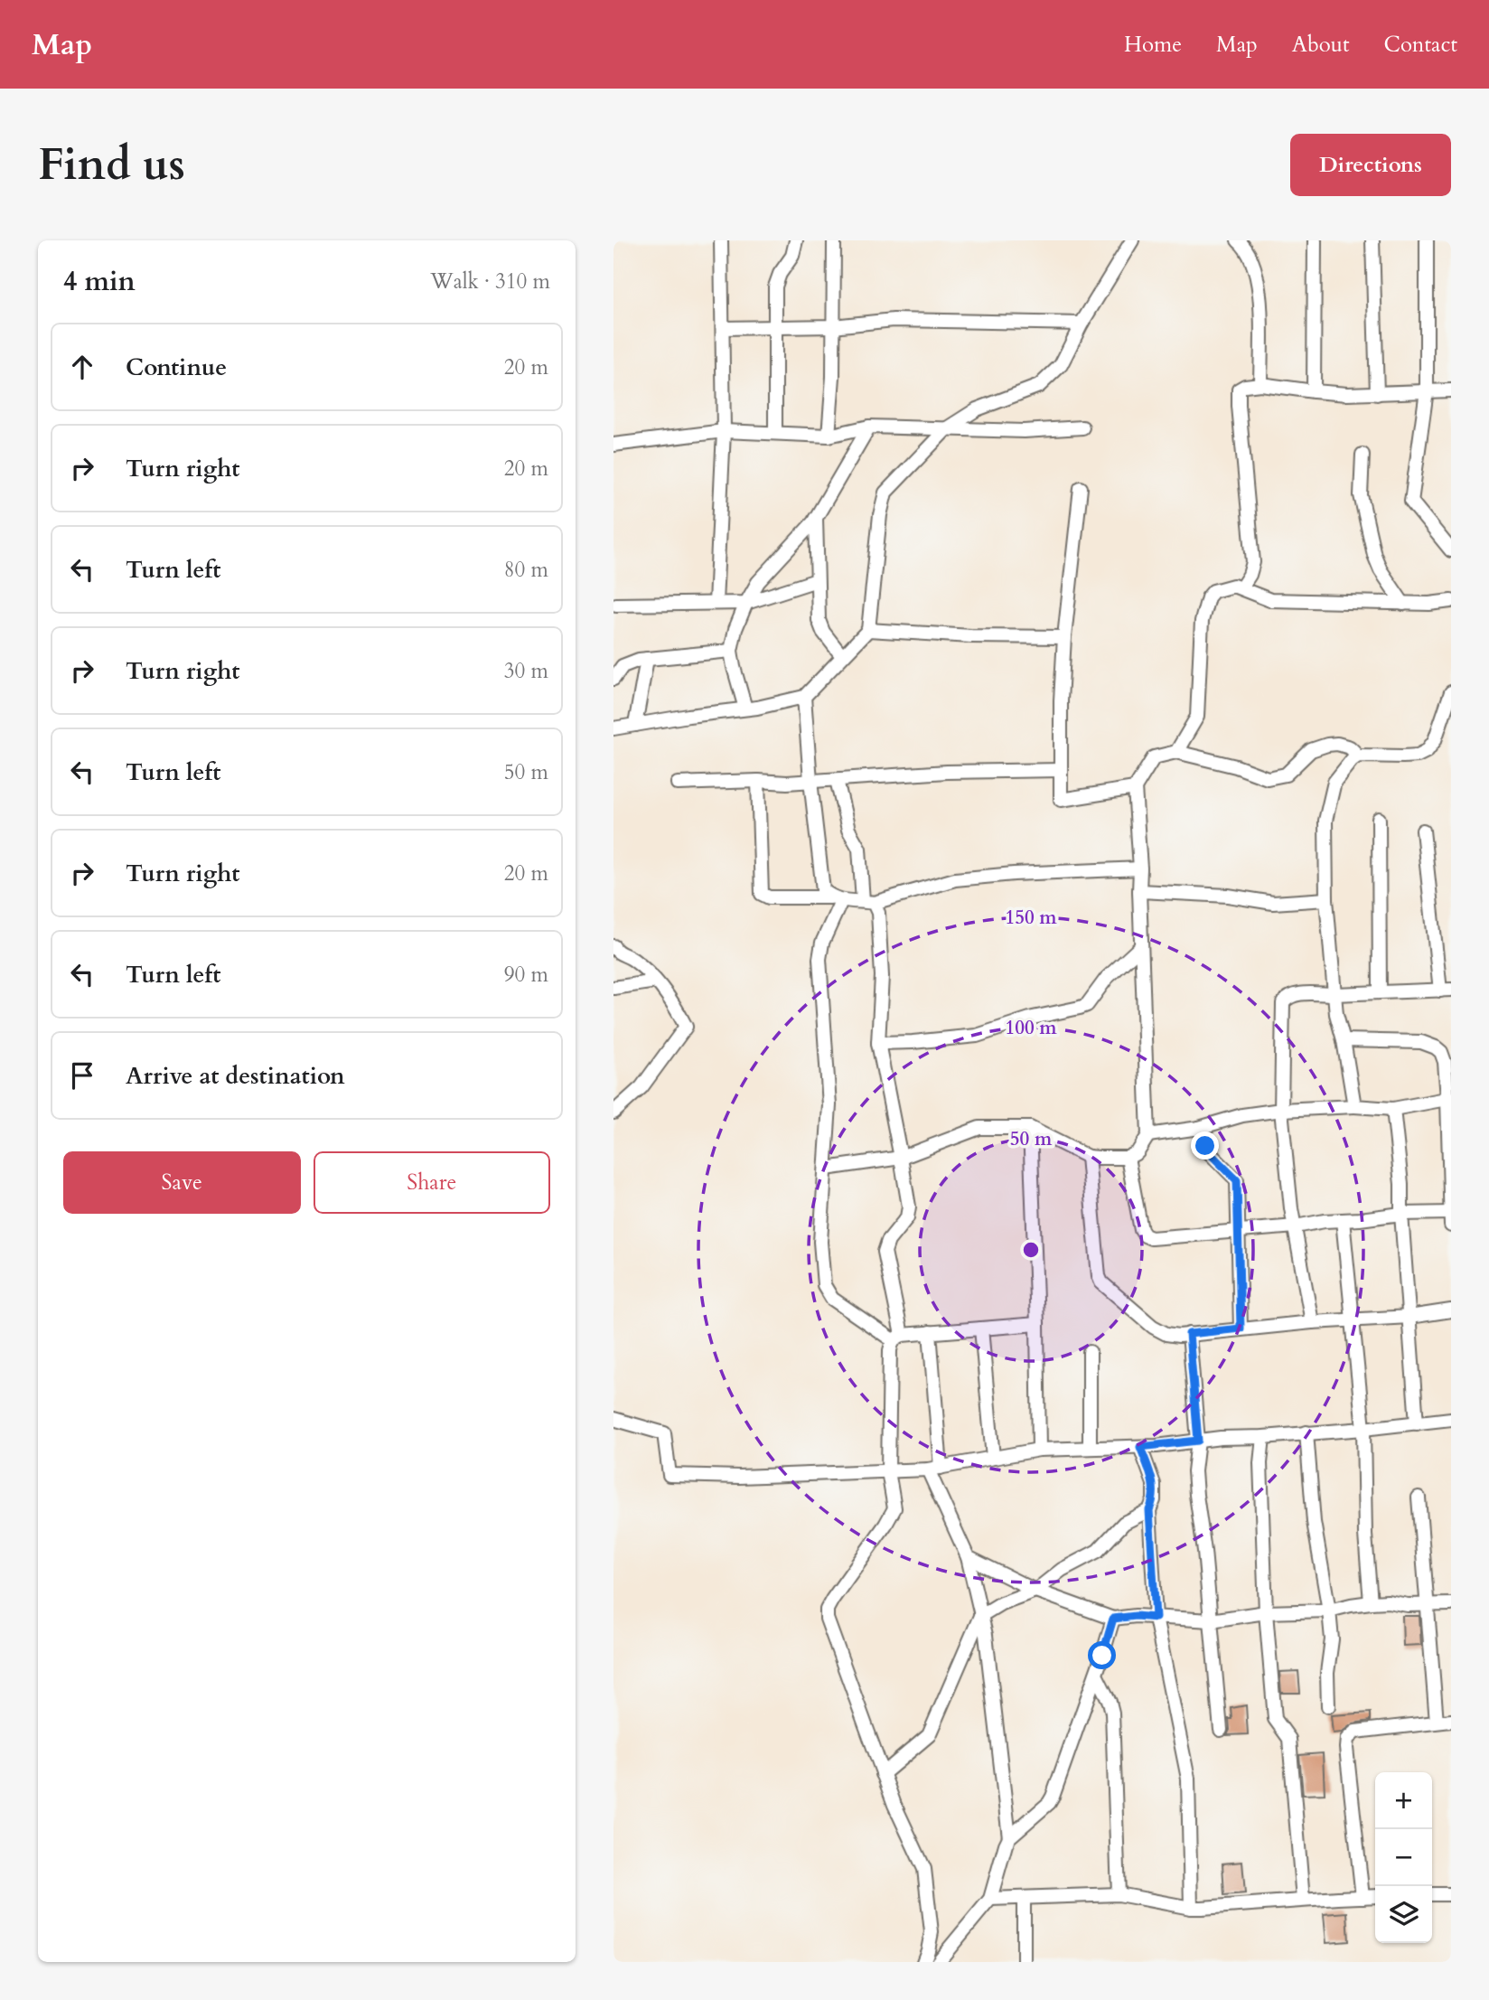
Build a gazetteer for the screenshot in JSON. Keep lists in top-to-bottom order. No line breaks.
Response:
{"page":{"header":"Map","nav":["Home","Map","About","Contact"],"buttons":["Directions",["Save","Share"]],"title":"Find us","heading":["4 min","Walk · 310 m"],"list":[["Continue","20 m"],["Turn right","20 m"],["Turn left","80 m"],["Turn right","30 m"],["Turn left","50 m"],["Turn right","20 m"],["Turn left","90 m"],"Arrive at destination"],"map_buttons":["+","−"]},"rings":["150 m","100 m","50 m"]}
